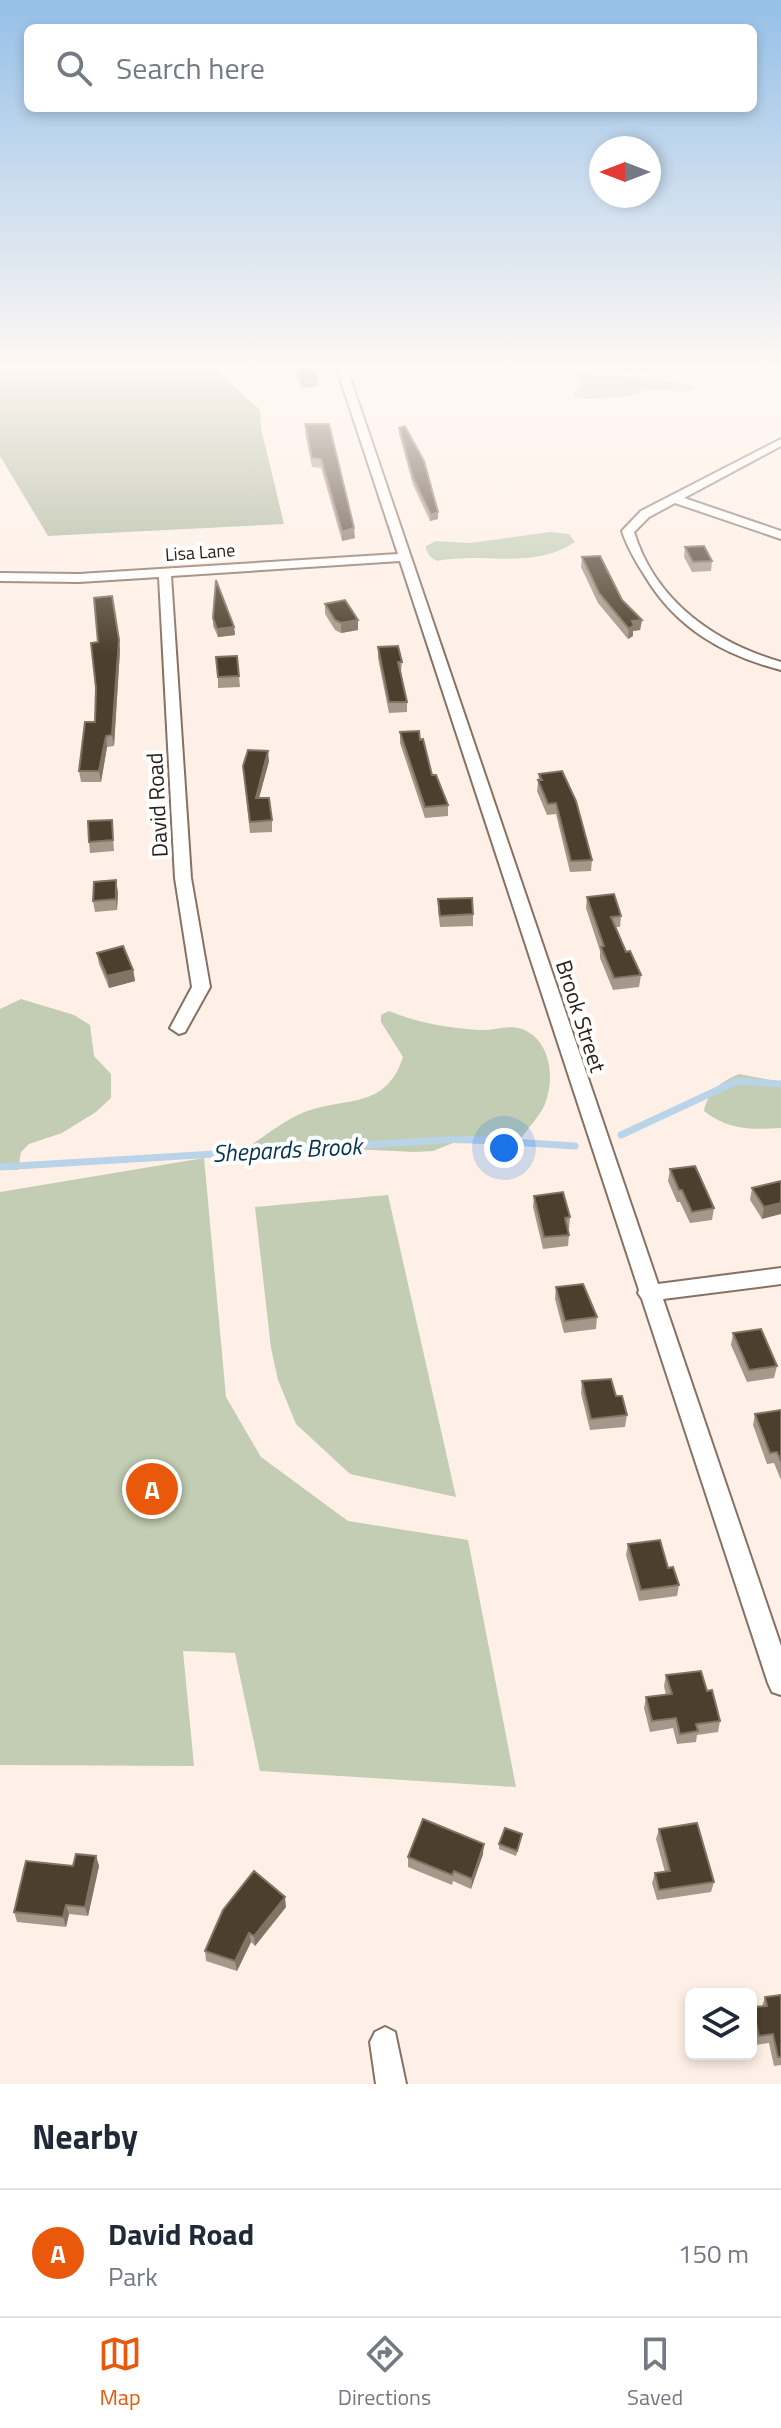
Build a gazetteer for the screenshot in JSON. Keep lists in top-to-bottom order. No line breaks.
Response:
{"streets":{"street":["Lisa Lane","David Road","Brook Street"]},"crossings":[["Lisa Lane","David Road"],["Lisa Lane","Brook Street"]],"water":["Shepards Brook"],"north":"left","page":{"search":"Search here","pins":"A","heading":"Nearby","list":[{"mark":"A","name":"David Road","note":"Park","value":"150 m"}],"nav":["Map","Directions","Saved"]}}
